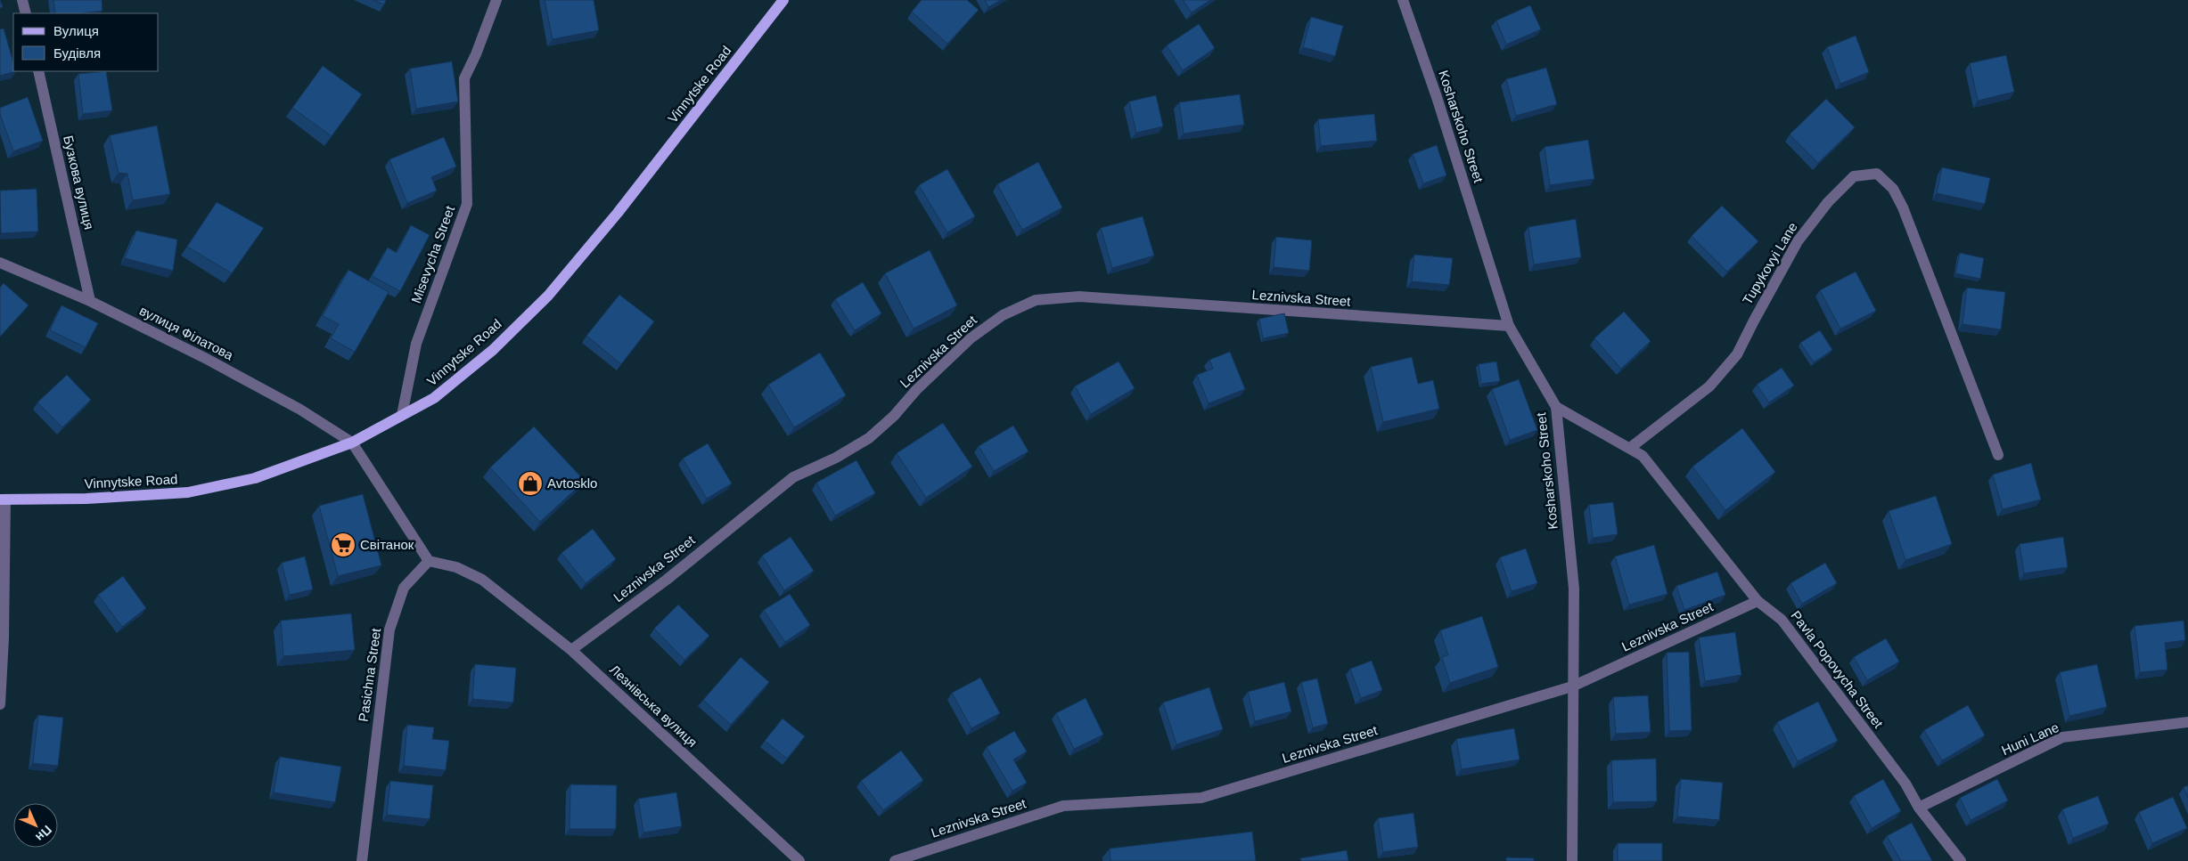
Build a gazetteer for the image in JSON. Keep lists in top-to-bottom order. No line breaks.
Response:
{"streets":{"main road":["Vinnytske Road"],"street":["Kosharskoho Street","Бузкова вулиця","Misevycha Street","Tupykovyi Lane","Leznivska Street","вулиця Філатова","Pavla Popovycha Street","Pasichna Street","Лезнівська вулиця","Huni Lane"]},"crossings":[["Vinnytske Road","Misevycha Street"],["Vinnytske Road","вулиця Філатова"],["Kosharskoho Street","Leznivska Street"],["Kosharskoho Street","Pavla Popovycha Street"],["Бузкова вулиця","вулиця Філатова"],["Tupykovyi Lane","Pavla Popovycha Street"],["Leznivska Street","Pavla Popovycha Street"],["Leznivska Street","Лезнівська вулиця"],["Pavla Popovycha Street","Huni Lane"],["Pasichna Street","Лезнівська вулиця"]],"places":{"shop":["Avtosklo"],"supermarket":["Світанок"]},"legend":["Вулиця","Будівля"],"north":"bottom right"}
